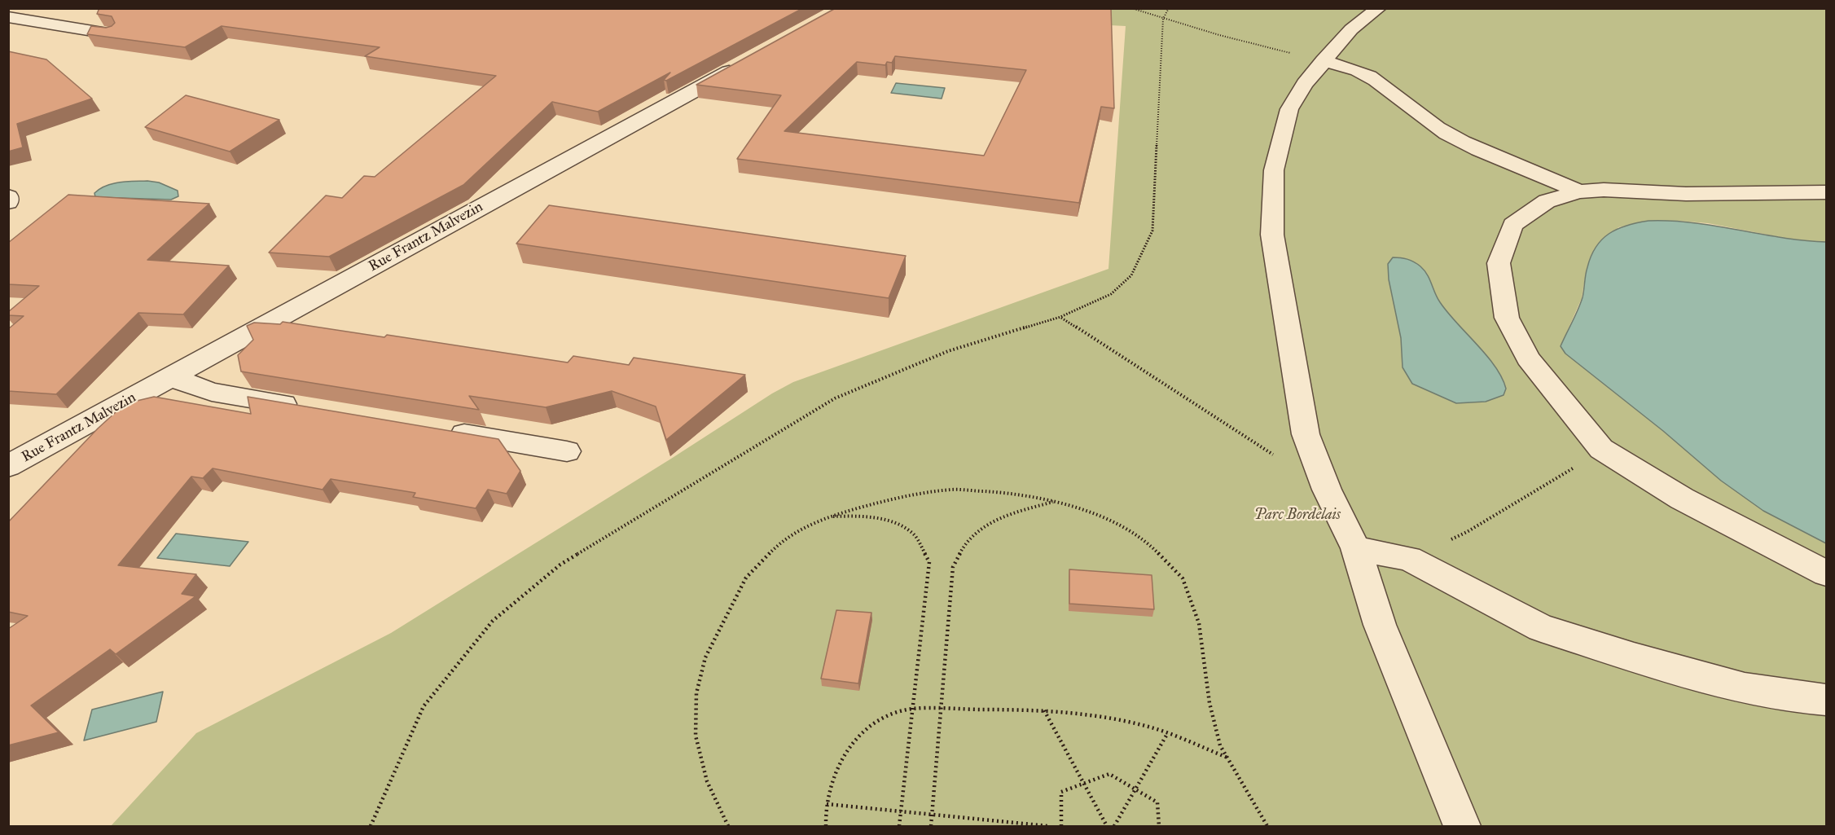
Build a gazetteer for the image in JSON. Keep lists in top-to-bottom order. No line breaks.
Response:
{"streets":{"street":["Rue Frantz Malvezin"]},"parks":["Parc Bordelais"]}
